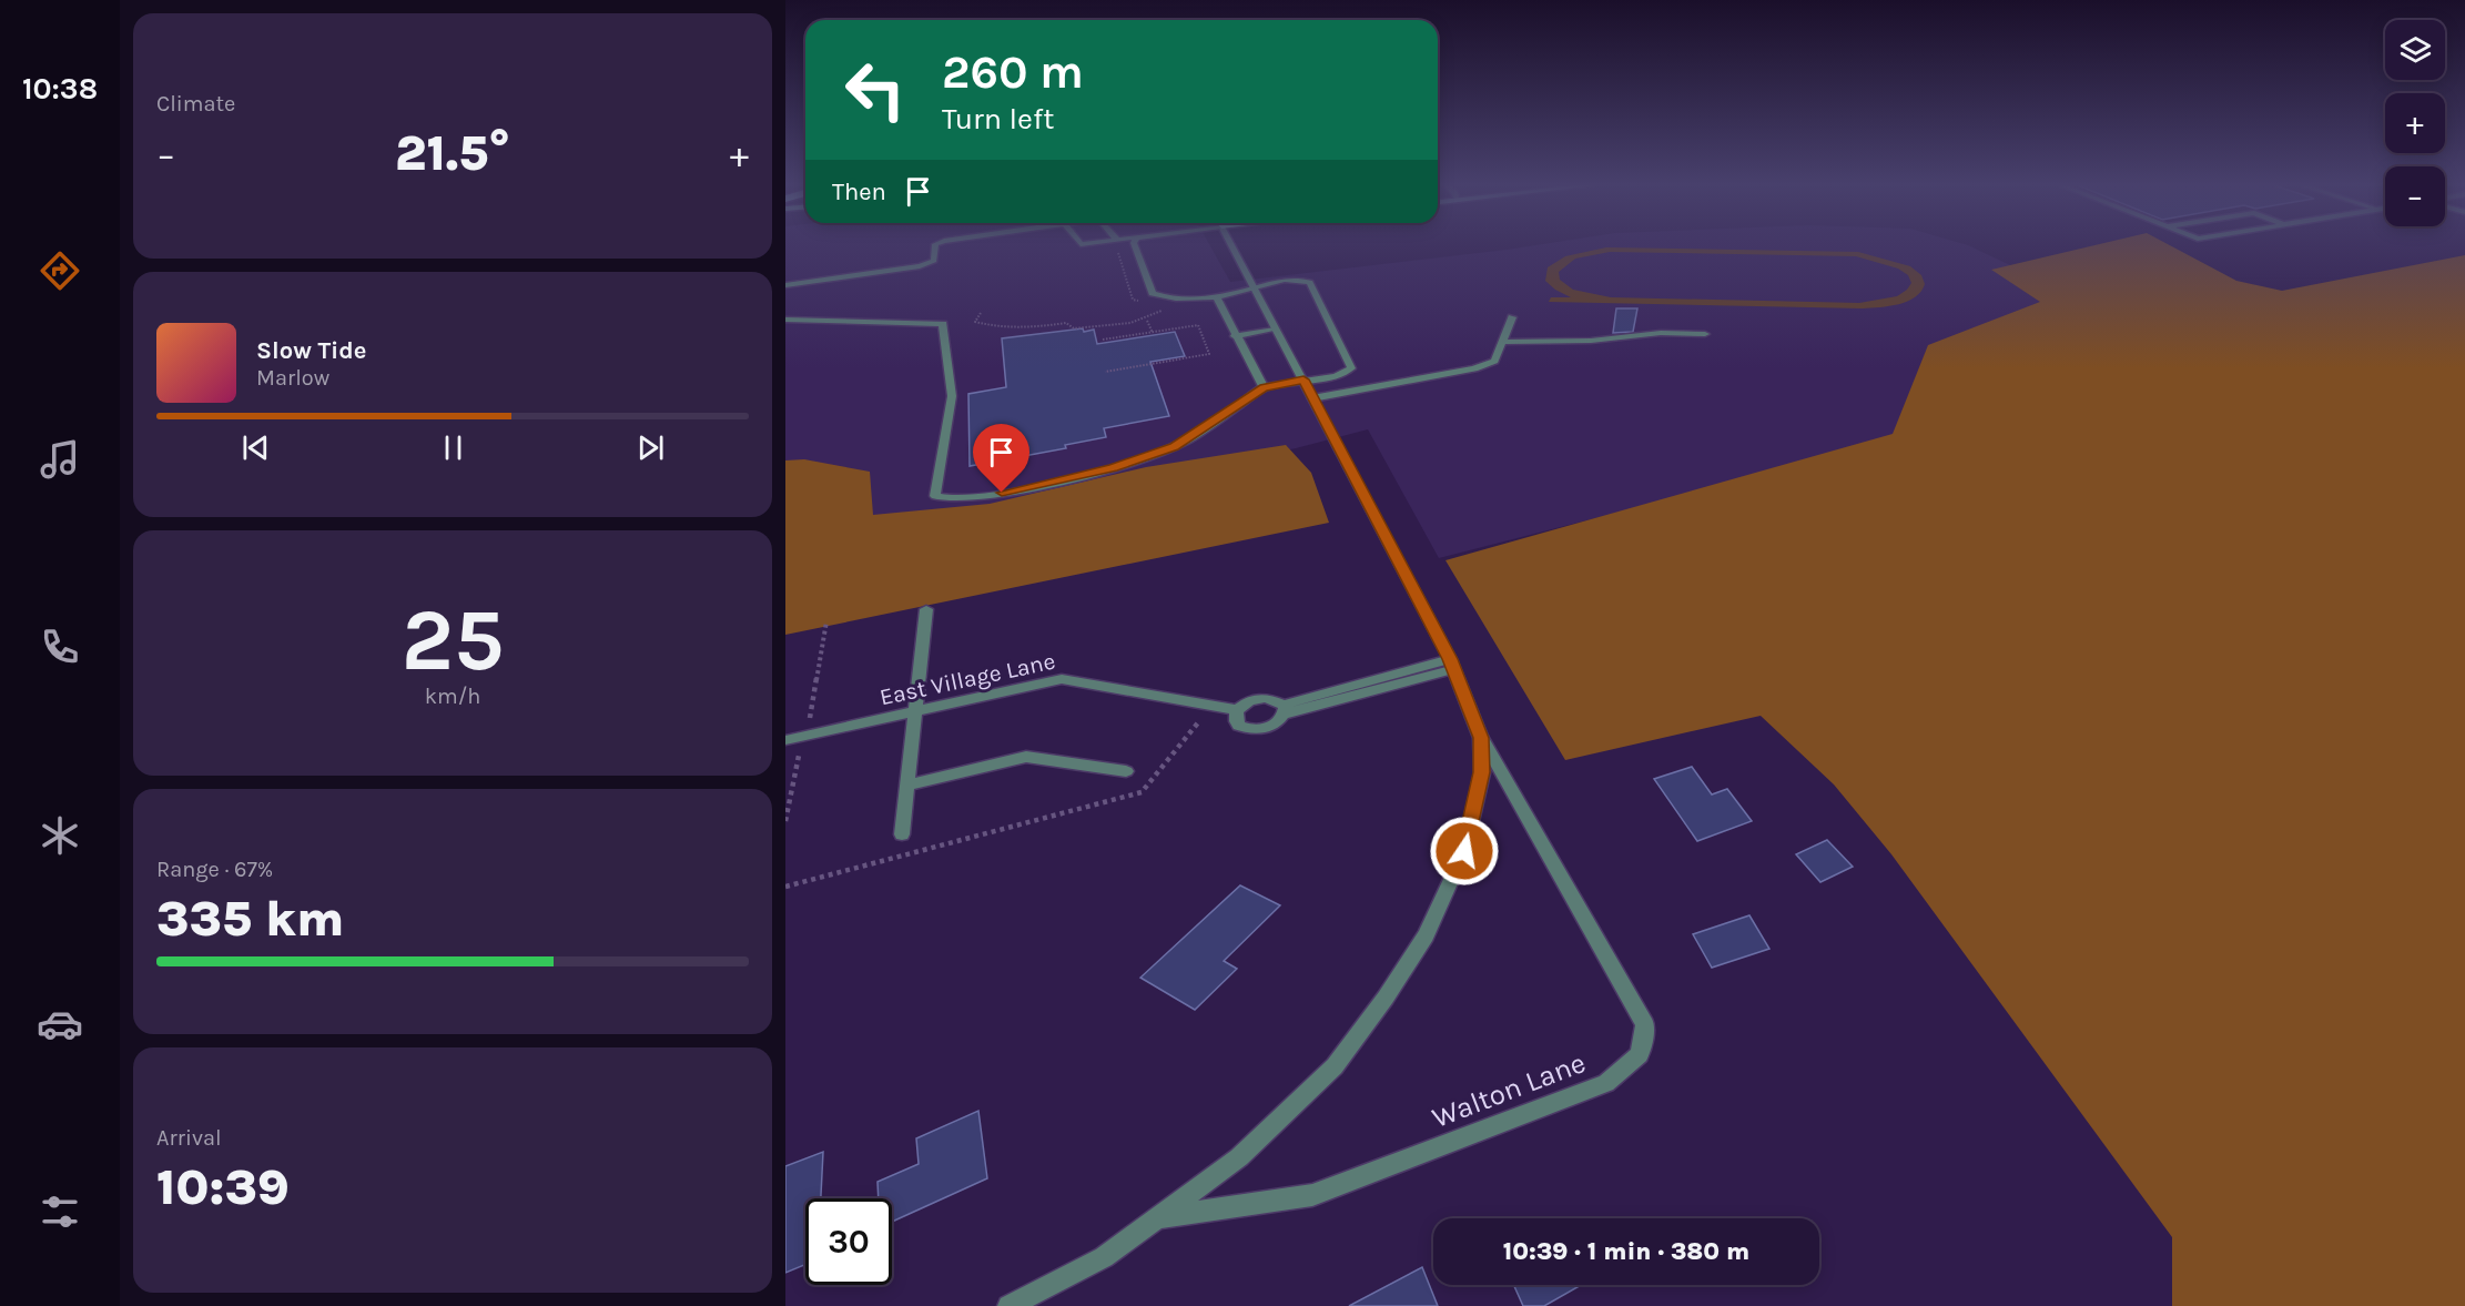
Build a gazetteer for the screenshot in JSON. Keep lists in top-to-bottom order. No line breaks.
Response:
{"streets":{"street":["East Village Lane","Walton Lane"]},"page":{"tabs":"10:38","tile":["Climate",["25","km/h"],["Range · 67%","335 km"],["Arrival","10:39"]],"map_buttons":["+","−"],"turn":["260 m","Turn left"],"heat":["−","21.5°","+"],"then":"Then","song":["Slow Tide","Marlow"],"limit":"30","trip":"10:39 · 1 min · 380 m"}}
